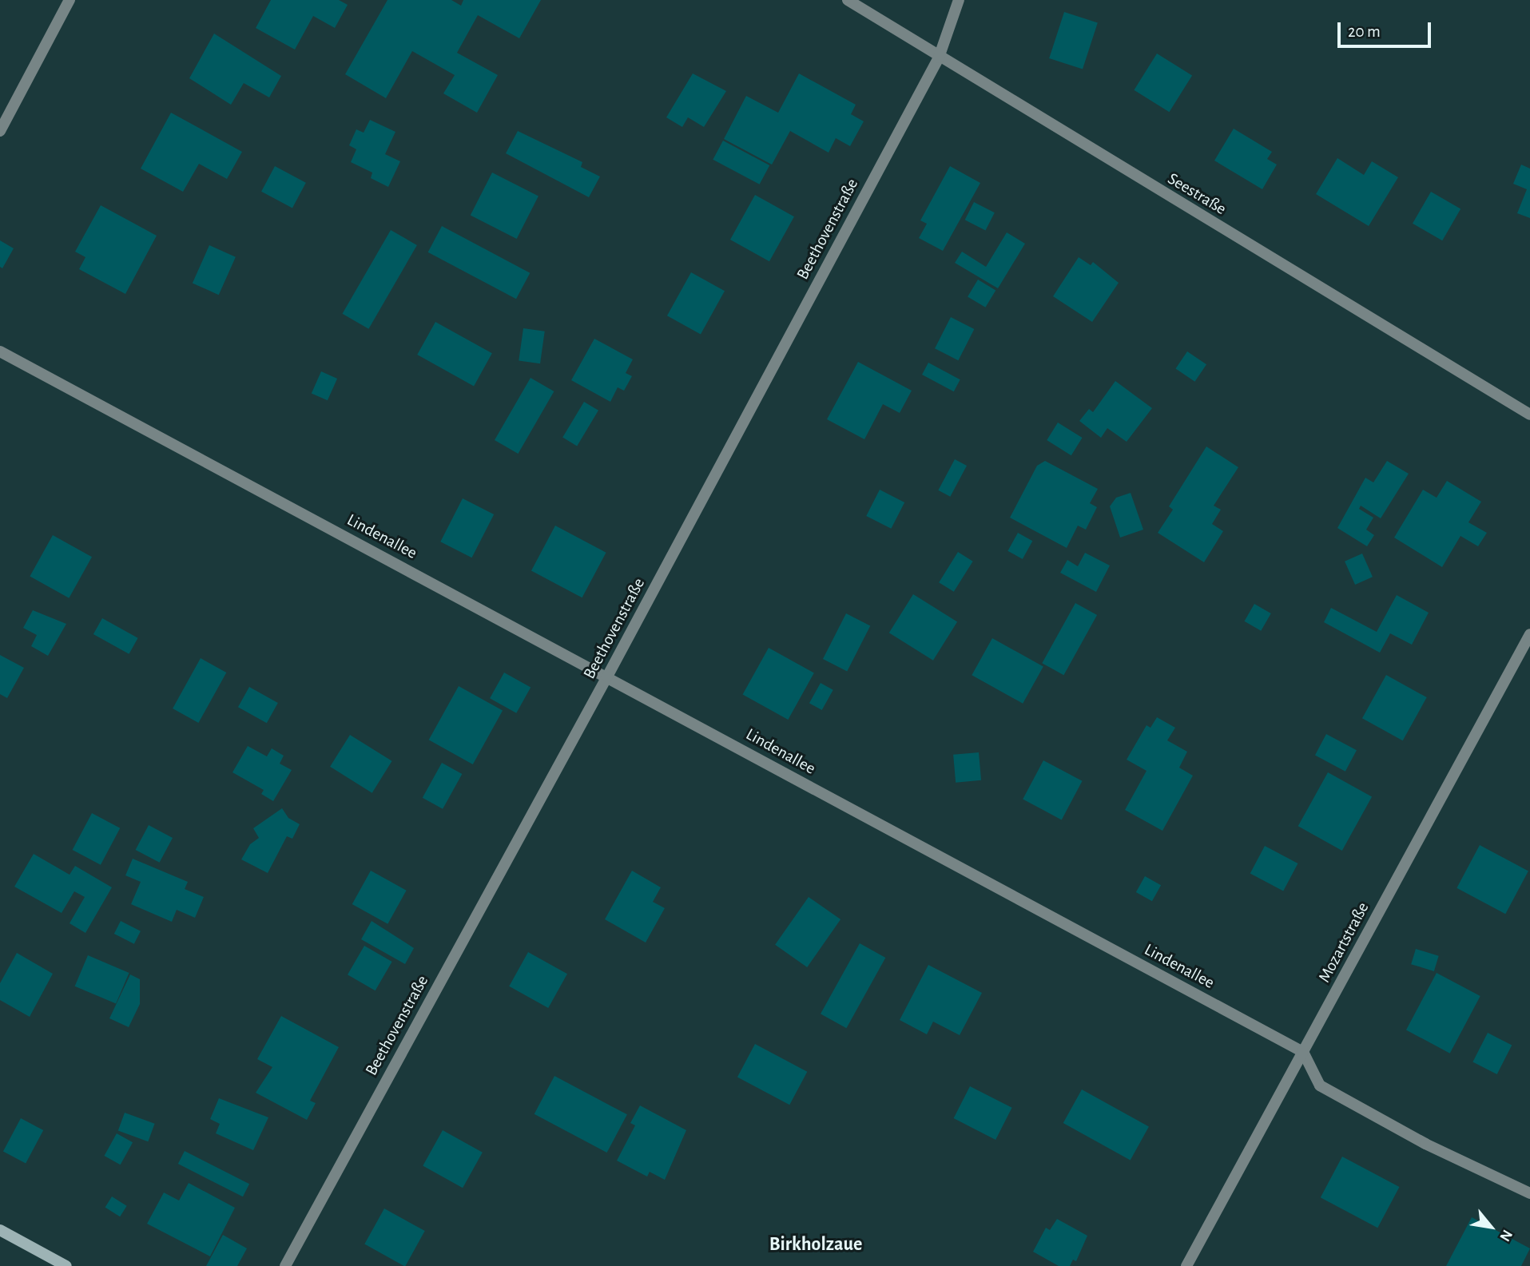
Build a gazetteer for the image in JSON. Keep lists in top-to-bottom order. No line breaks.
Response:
{"streets":{"street":["Seestraße","Beethovenstraße","Lindenallee","Mozartstraße"]},"crossings":[["Seestraße","Beethovenstraße"],["Beethovenstraße","Lindenallee"],["Lindenallee","Mozartstraße"]],"districts":["Birkholzaue"],"scale_bar":"20 m","north":"bottom right"}
